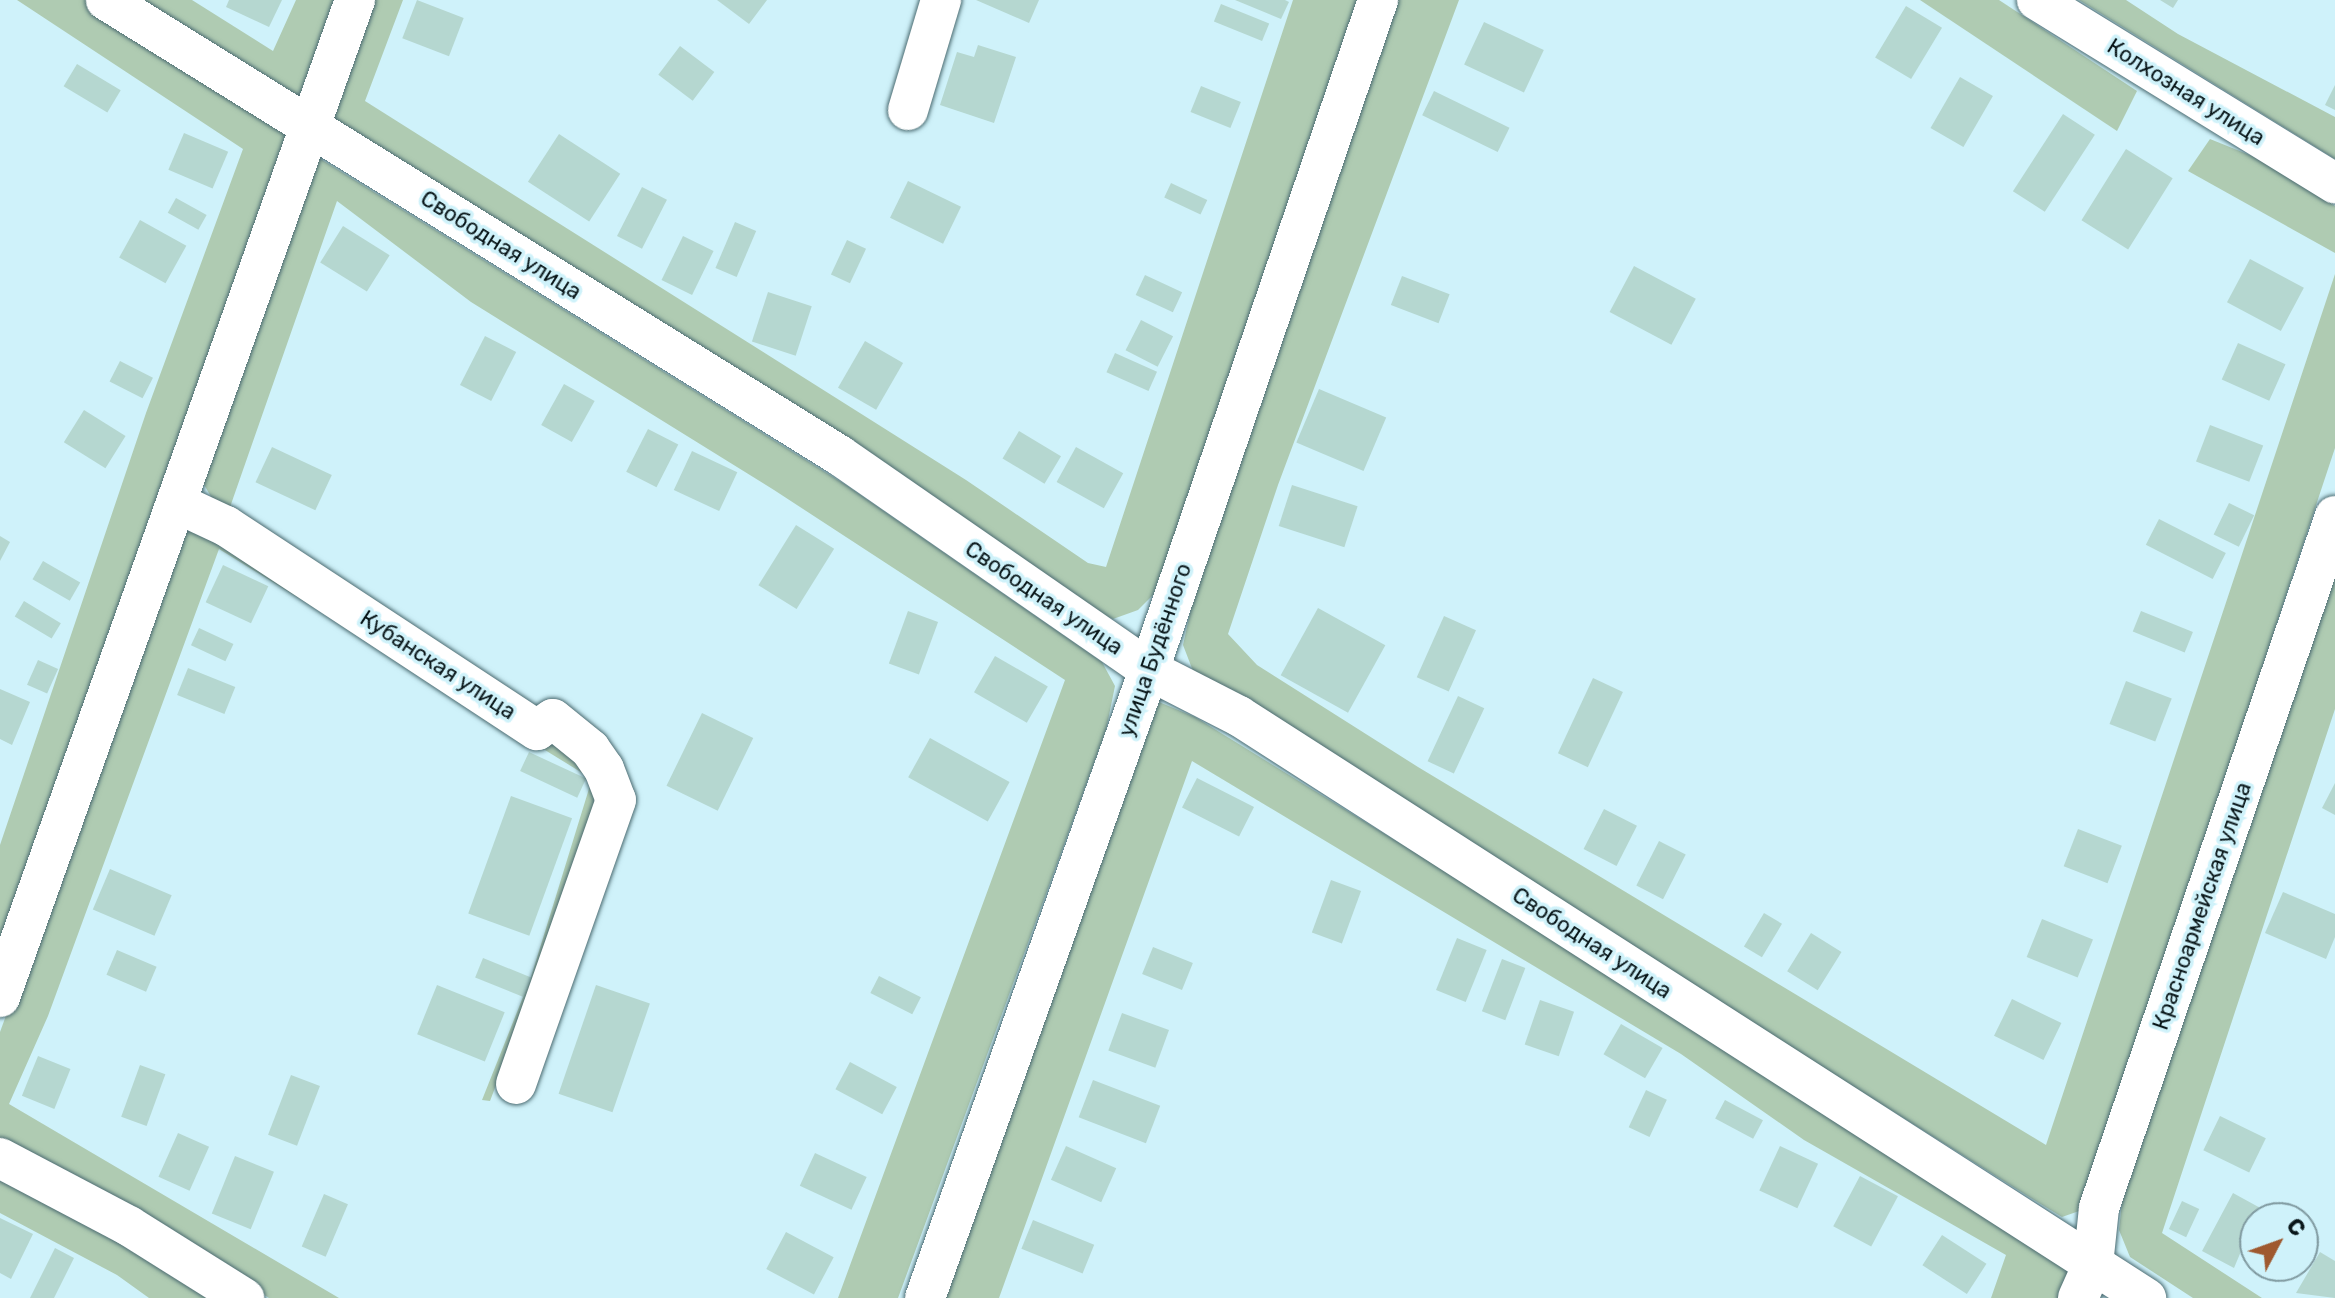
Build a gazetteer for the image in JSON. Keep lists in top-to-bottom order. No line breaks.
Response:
{"streets":{"street":["Колхозная улица","Свободная улица","улица Будённого","Кубанская улица","Красноармейская улица"]},"crossings":[["Свободная улица","улица Будённого"],["Свободная улица","Красноармейская улица"]],"north":"top right"}
